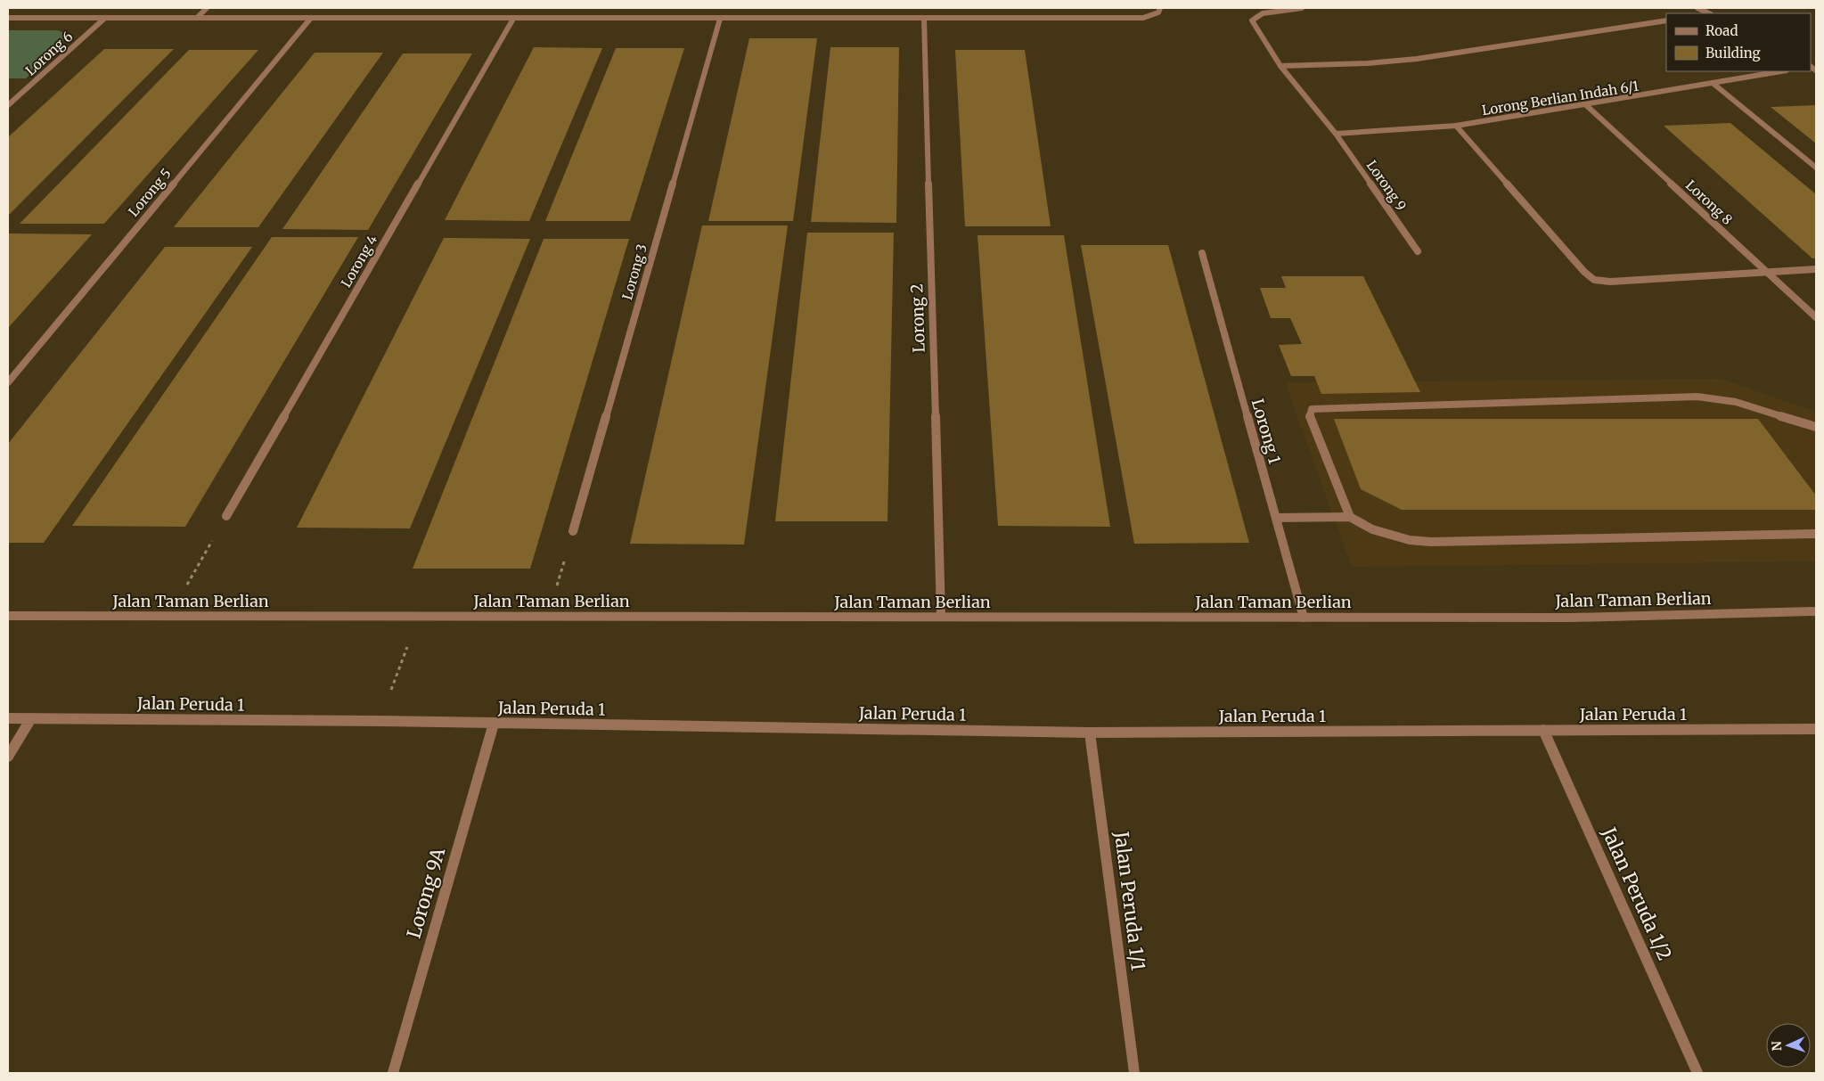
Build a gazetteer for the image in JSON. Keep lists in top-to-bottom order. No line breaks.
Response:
{"streets":{"street":["Lorong 6","Lorong Berlian Indah 6/1","Lorong 9","Lorong 5","Lorong 8","Lorong 4","Lorong 3","Lorong 2","Lorong 1","Jalan Taman Berlian","Jalan Peruda 1","Lorong 9A","Jalan Peruda 1/2","Jalan Peruda 1/1"]},"crossings":[["Lorong Berlian Indah 6/1","Lorong 9"],["Lorong Berlian Indah 6/1","Lorong 8"],["Lorong 2","Jalan Taman Berlian"],["Lorong 1","Jalan Taman Berlian"],["Jalan Peruda 1","Lorong 9A"],["Jalan Peruda 1","Jalan Peruda 1/2"],["Jalan Peruda 1","Jalan Peruda 1/1"]],"legend":["Road","Building"],"north":"left"}
